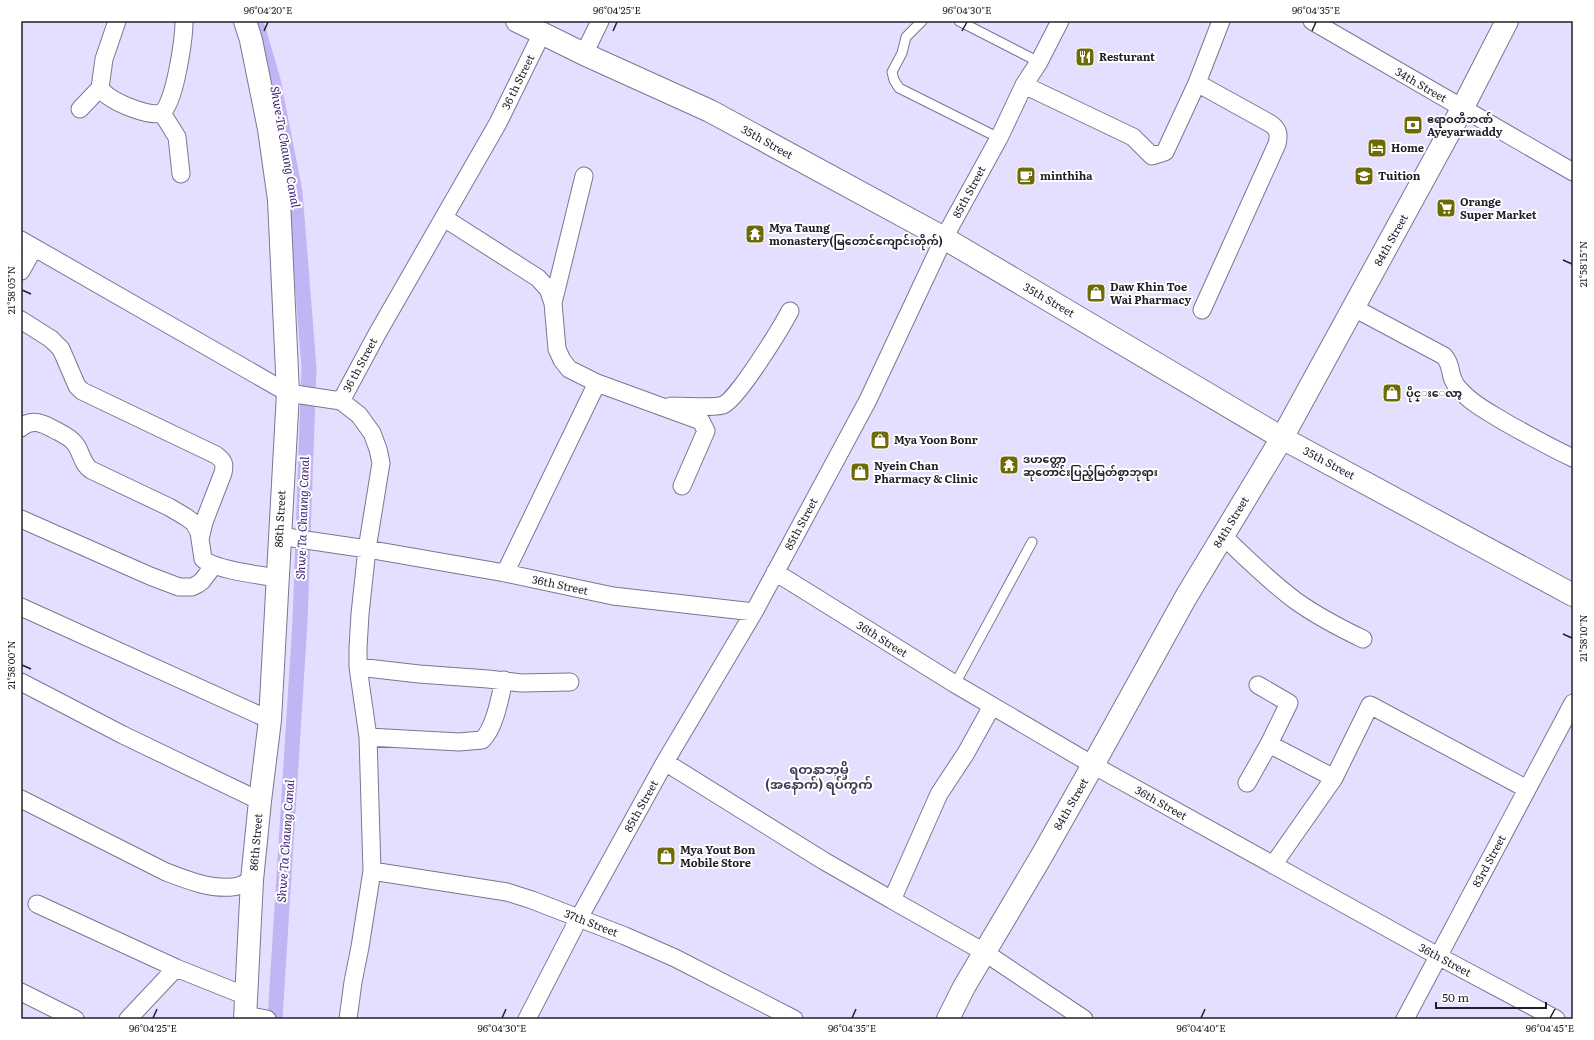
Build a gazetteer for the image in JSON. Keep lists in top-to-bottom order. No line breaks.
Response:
{"streets":{"main road":["35th Street","84th Street","86th Street"],"street":["36 th Street","34th Street","85th Street","36th Street","83rd Street","37th Street"]},"crossings":[["36 th Street","35th Street"],["36 th Street","86th Street"],["34th Street","84th Street"],["35th Street","85th Street"],["35th Street","84th Street"],["85th Street","36th Street"],["85th Street","37th Street"],["84th Street","36th Street"],["86th Street","36th Street"],["36th Street","83rd Street"]],"districts":["ရတနာဘုမ္မိ (အနောက်) ရပ်ကွက်"],"water":["Shwe Ta Chaung Canal"],"places":{"restaurant":["Resturant"],"bank":["ဧရာဝတီဘဏ် Ayeyarwaddy"],"hotel":["Home"],"cafe":["minthiha"],"school or university":["Tuition"],"supermarket":["Orange Super Market"],"temple":["Mya Taung monastery(မြတောင်ကျောင်းတိုက်)","ဒဟတ္တော ဆုတောင်းပြည့်မြတ်စွာဘုရား"],"shop":["Daw Khin Toe Wai Pharmacy","ပိုင္းေလာ့","Mya Yoon Bonr","Nyein Chan Pharmacy & Clinic","Mya Yout Bon Mobile Store"]},"scale_bar":"50 m","coordinates":["96°04'20\"E","96°04'25\"E","96°04'30\"E","96°04'35\"E","21°58'15\"N","21°58'05\"N","21°58'10\"N","21°58'00\"N","96°04'40\"E","96°04'45\"E"]}
